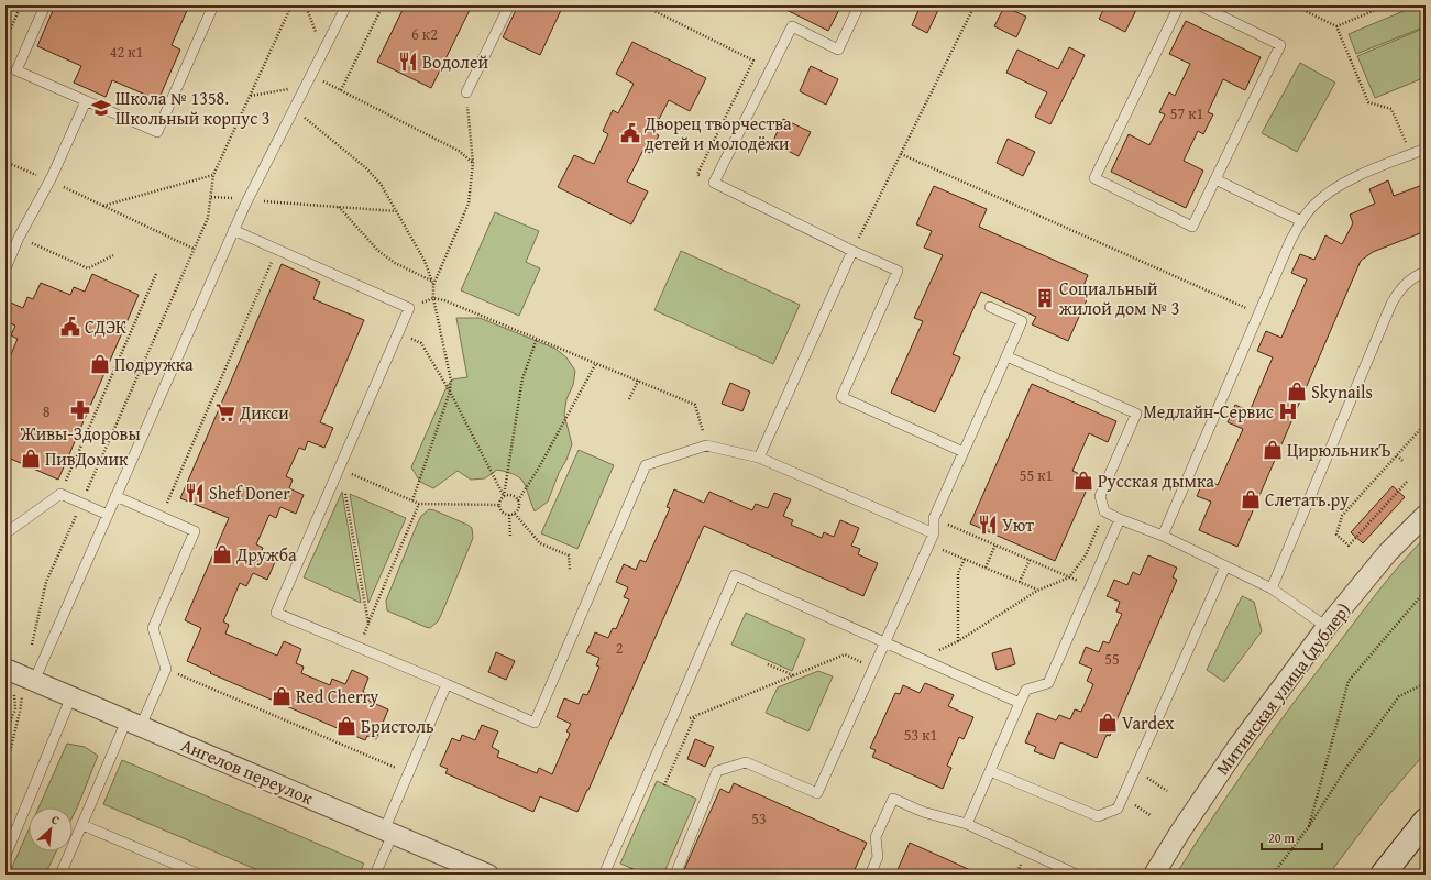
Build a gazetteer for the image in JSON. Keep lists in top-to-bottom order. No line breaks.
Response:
{"streets":{"street":["Митинская улица (дублер)","Ангелов переулок"]},"places":{"restaurant":["Водолей","Shef Doner","Уют"],"school or university":["Школа № 1358. Школьный корпус 3"],"public building":["Дворец творчества детей и молодёжи","СДЭК"],"building":["Социальный жилой дом № 3"],"shop":["Подружка","Skynails","ЦирюльникЪ","ПивДомик","Русская дымка","Слетать.ру","Дружба","Red Cherry","Vardex","Бристоль"],"pharmacy":["Живы-Здоровы"],"hospital":["Медлайн-Сервис"],"supermarket":["Дикси"]},"house_numbers":["6 к2","42 к1","57 к1","8","55 к1","2","55","53 к1","53"],"scale_bar":"20 m","north":"top right"}
